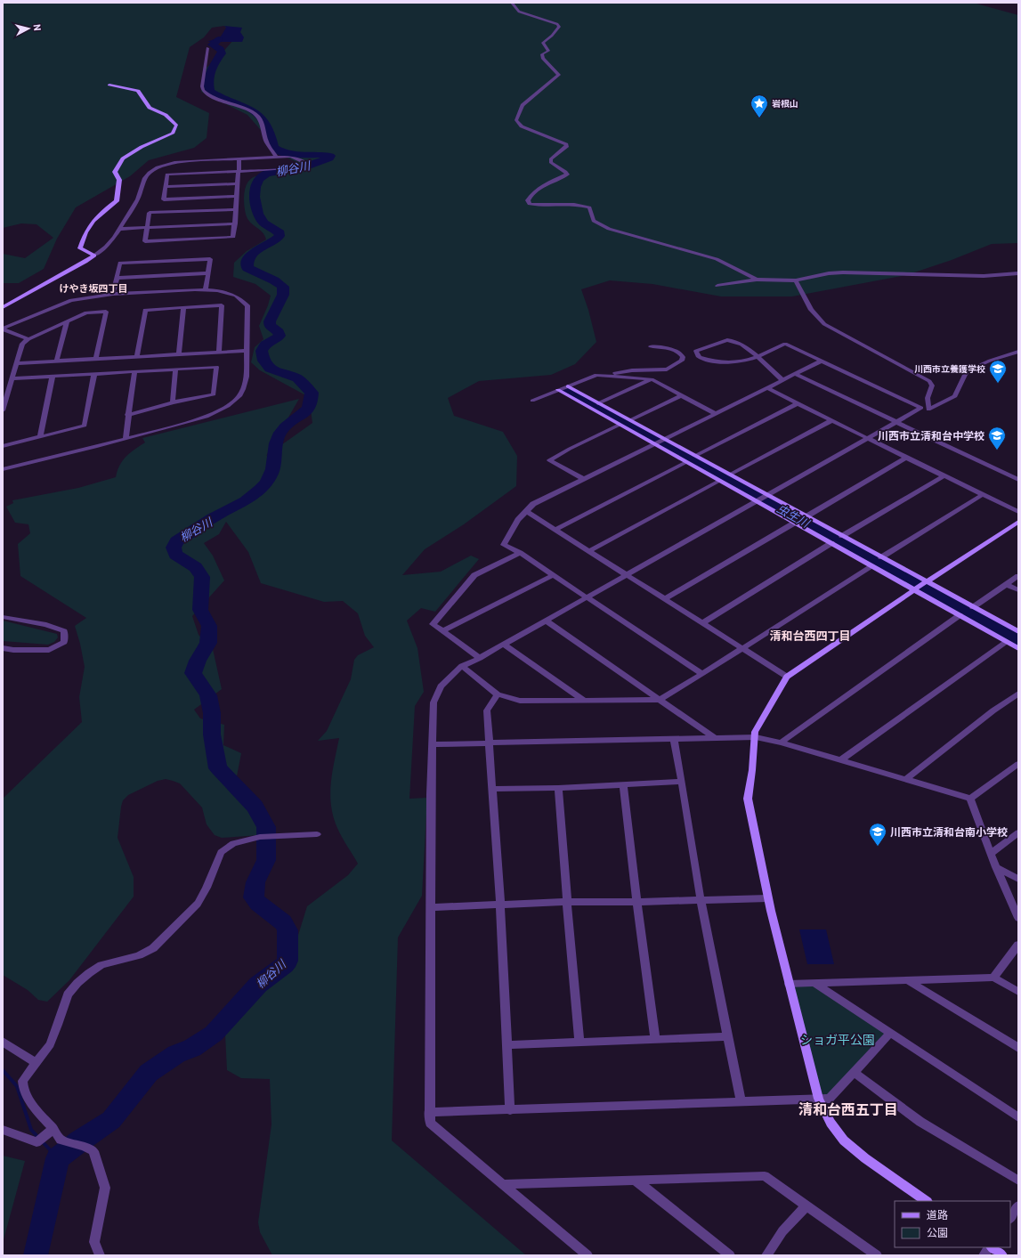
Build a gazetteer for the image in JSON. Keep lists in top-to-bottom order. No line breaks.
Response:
{"districts":["けやき坂四丁目","清和台西四丁目","清和台西五丁目"],"water":["柳谷川","虫生川"],"parks":["ショガ平公園"],"places":{"place":["岩根山"],"school or university":["川西市立養護学校","川西市立清和台中学校","川西市立清和台南小学校"]},"legend":["道路","公園"],"north":"right"}
